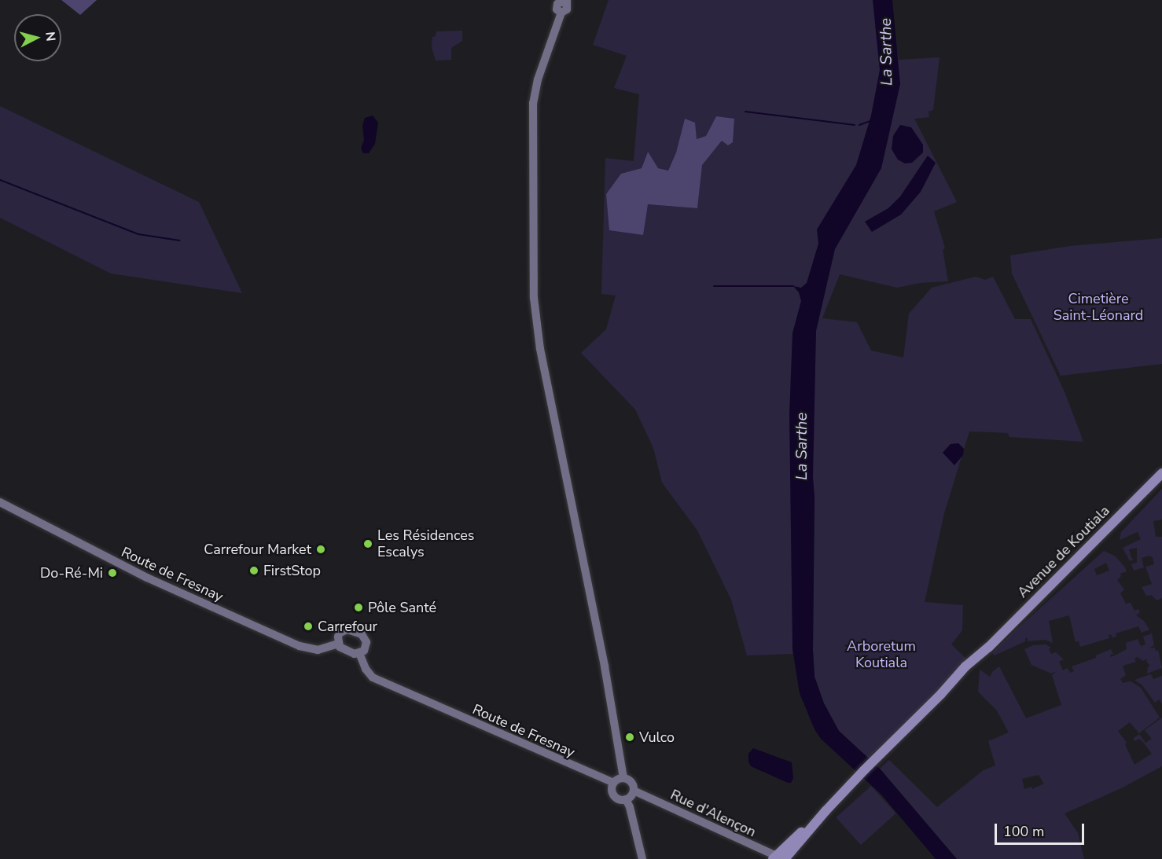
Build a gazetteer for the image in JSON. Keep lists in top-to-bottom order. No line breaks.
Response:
{"streets":{"main road":["Avenue de Koutiala"],"street":["Route de Fresnay","Rue d'Alençon"]},"crossings":[["Avenue de Koutiala","Rue d'Alençon"],["Route de Fresnay","Rue d'Alençon"]],"water":["La Sarthe"],"parks":["Cimetière Saint-Léonard","Arboretum Koutiala"],"places":["Les Résidences Escalys","Carrefour Market","FirstStop","Do-Ré-Mi","Pôle Santé","Carrefour","Vulco"],"scale_bar":"100 m","north":"right"}
